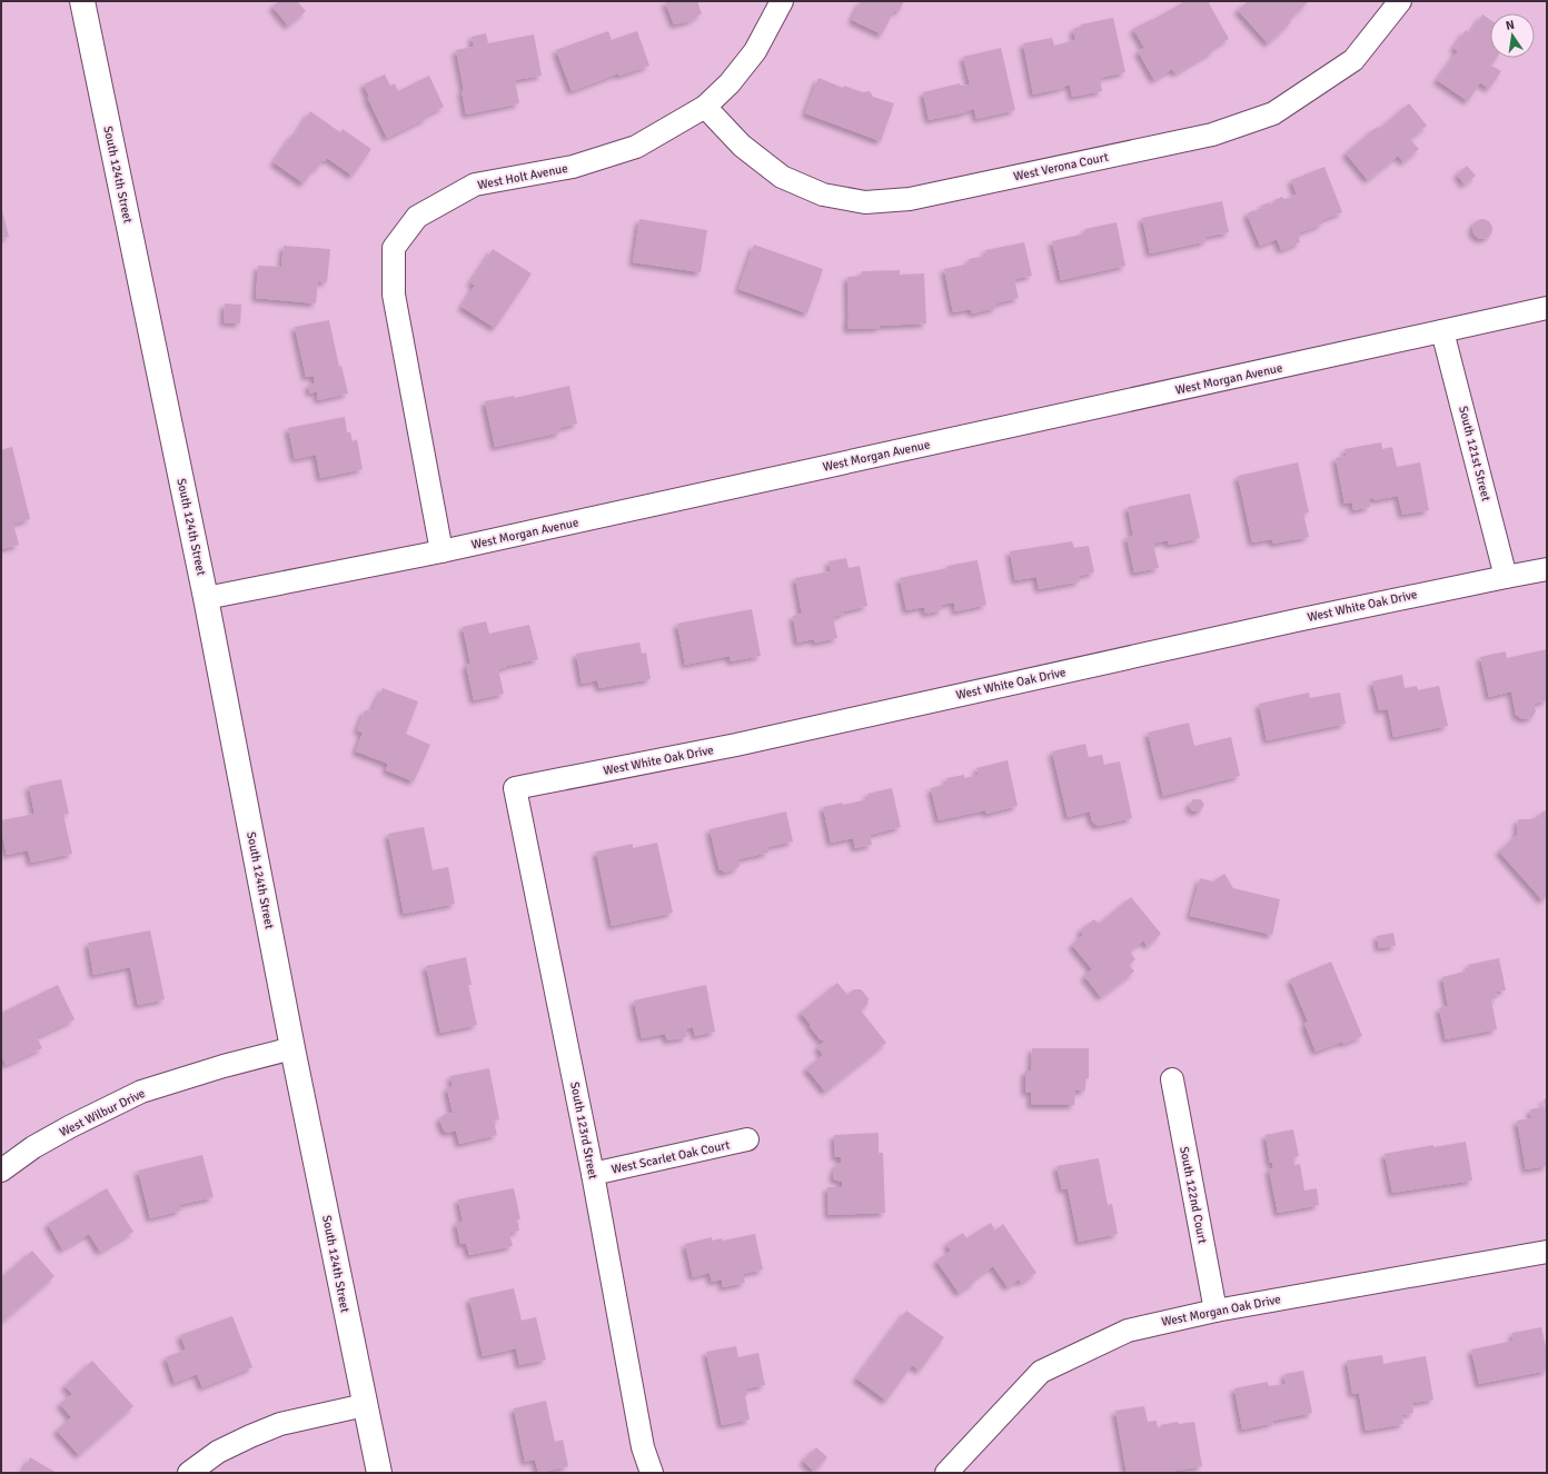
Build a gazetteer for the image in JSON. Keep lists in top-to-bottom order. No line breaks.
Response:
{"streets":{"street":["West Verona Court","South 124th Street","West Holt Avenue","West Morgan Avenue","South 121st Street","West White Oak Drive","West Wilbur Drive","South 123rd Street","West Scarlet Oak Court","South 122nd Court","West Morgan Oak Drive"]},"crossings":[["West Verona Court","West Holt Avenue"],["South 124th Street","West Morgan Avenue"],["South 124th Street","West Wilbur Drive"],["West Holt Avenue","West Morgan Avenue"],["West Morgan Avenue","South 121st Street"],["South 121st Street","West White Oak Drive"],["West White Oak Drive","South 123rd Street"],["South 123rd Street","West Scarlet Oak Court"],["South 122nd Court","West Morgan Oak Drive"]],"north":"top"}
